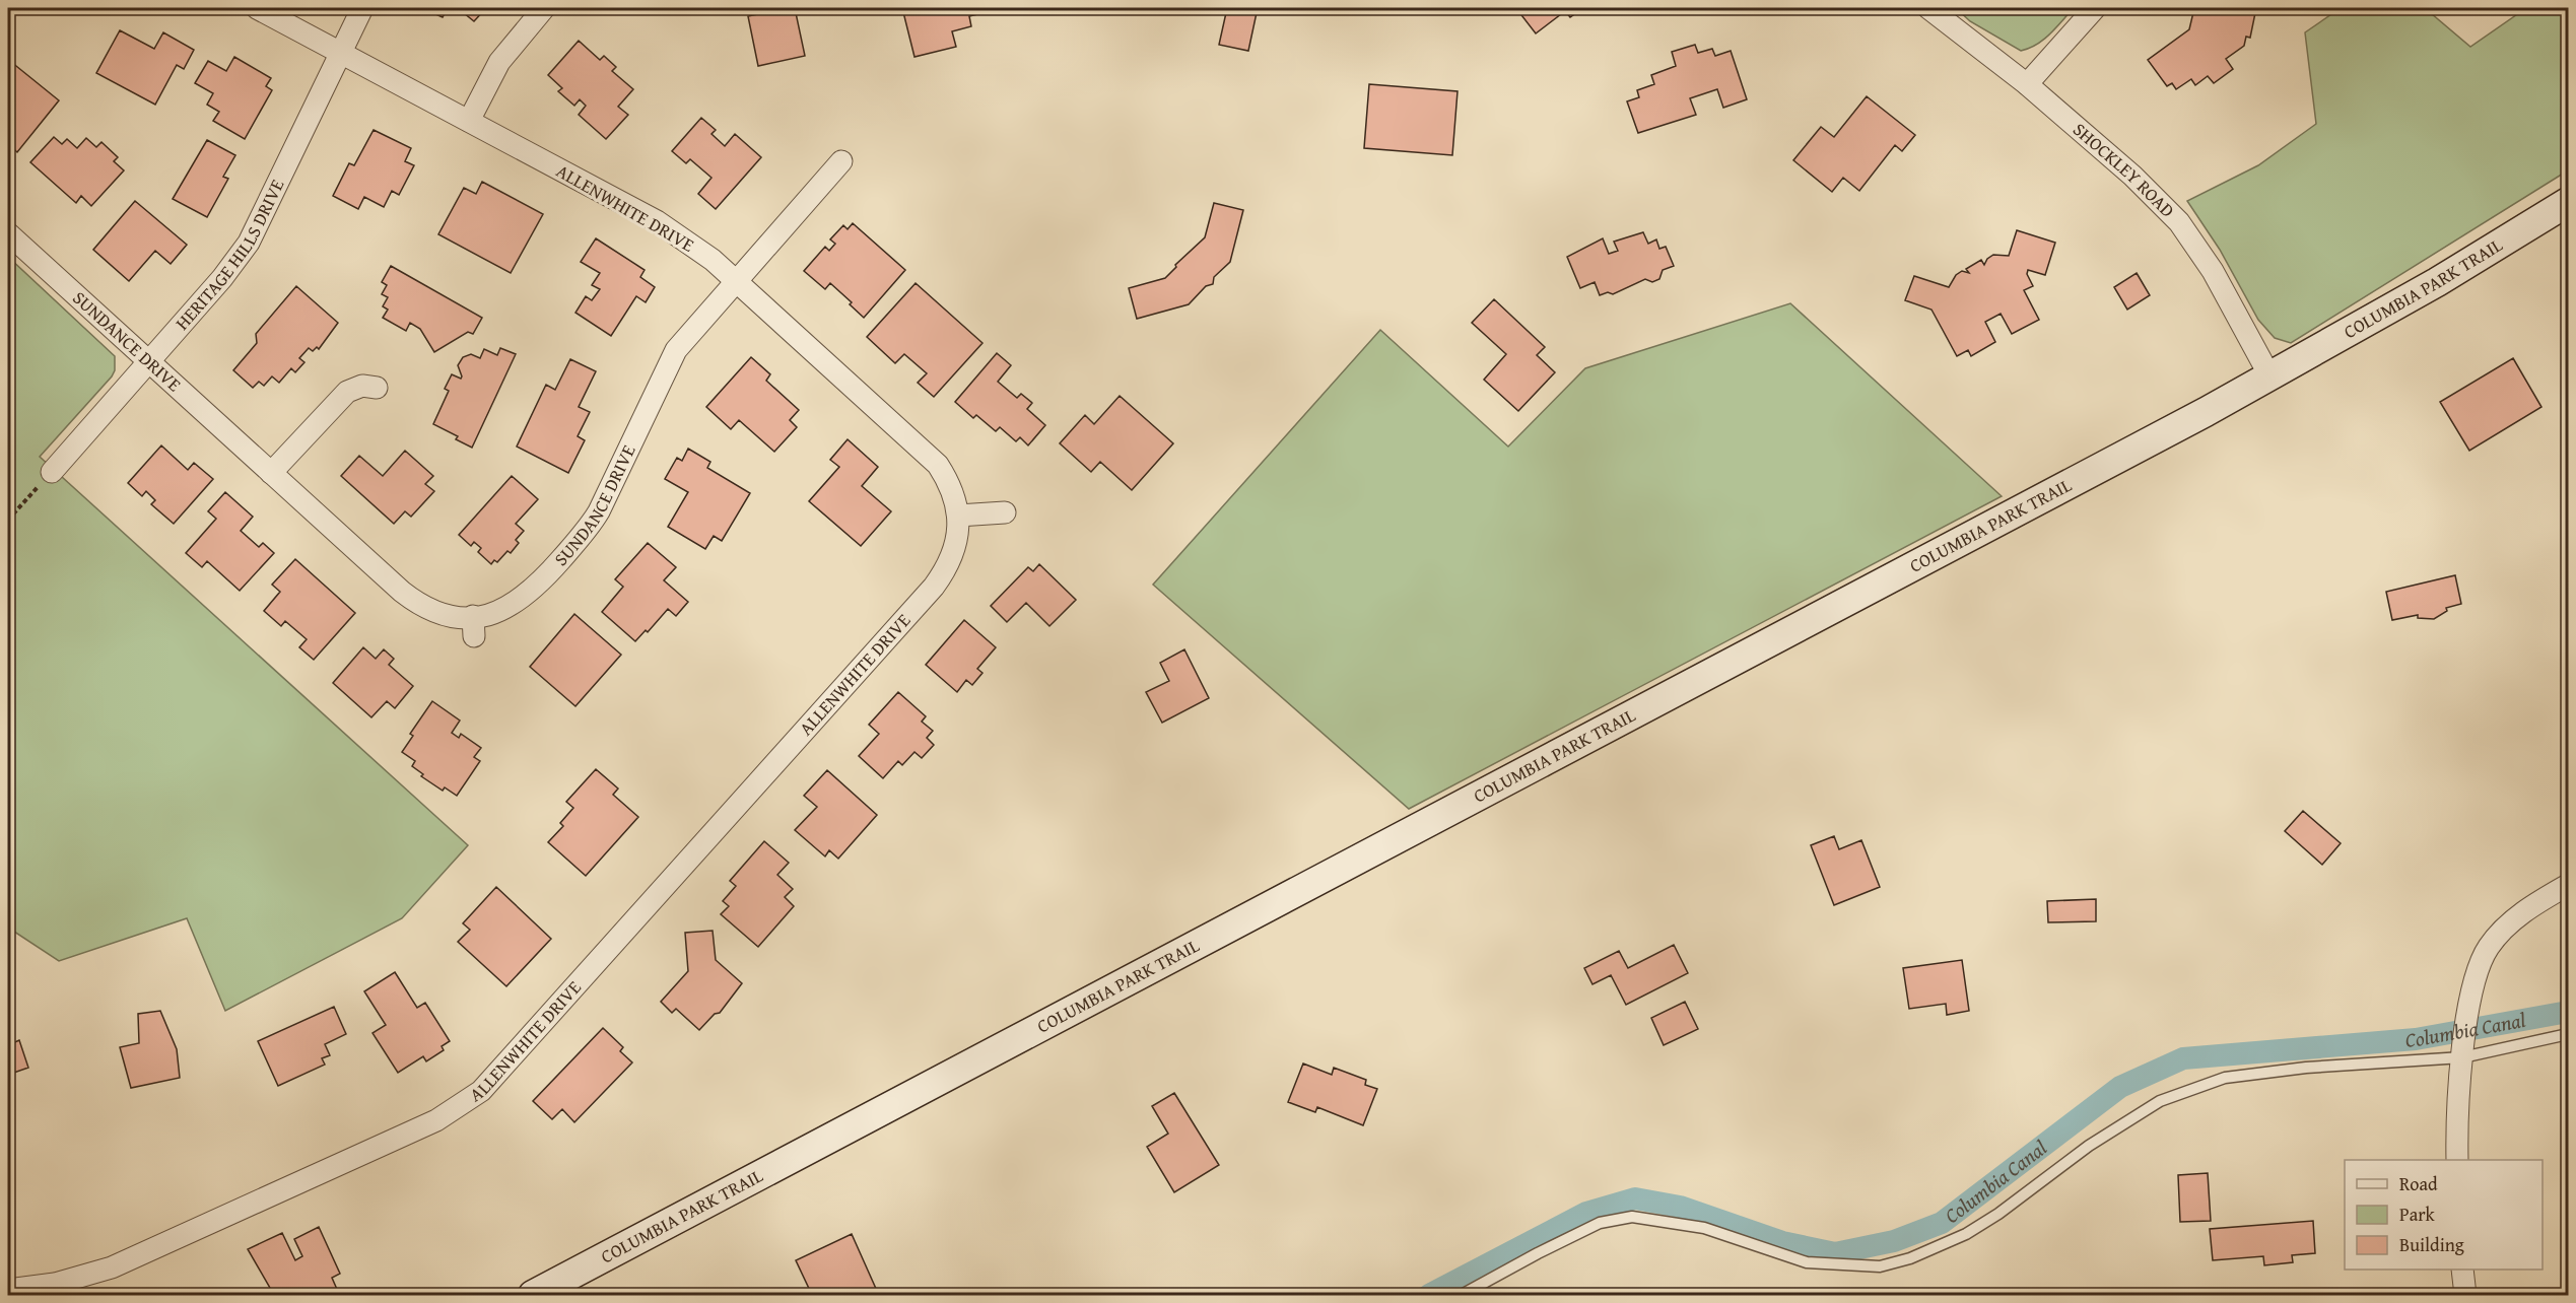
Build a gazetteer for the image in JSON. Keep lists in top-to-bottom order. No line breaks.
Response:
{"streets":{"main road":["COLUMBIA PARK TRAIL"],"street":["SHOCKLEY ROAD","ALLENWHITE DRIVE","HERITAGE HILLS DRIVE","SUNDANCE DRIVE"]},"crossings":[["SHOCKLEY ROAD","COLUMBIA PARK TRAIL"],["ALLENWHITE DRIVE","HERITAGE HILLS DRIVE"],["ALLENWHITE DRIVE","SUNDANCE DRIVE"],["HERITAGE HILLS DRIVE","SUNDANCE DRIVE"]],"water":["Columbia Canal"],"legend":["Road","Park","Building"]}
